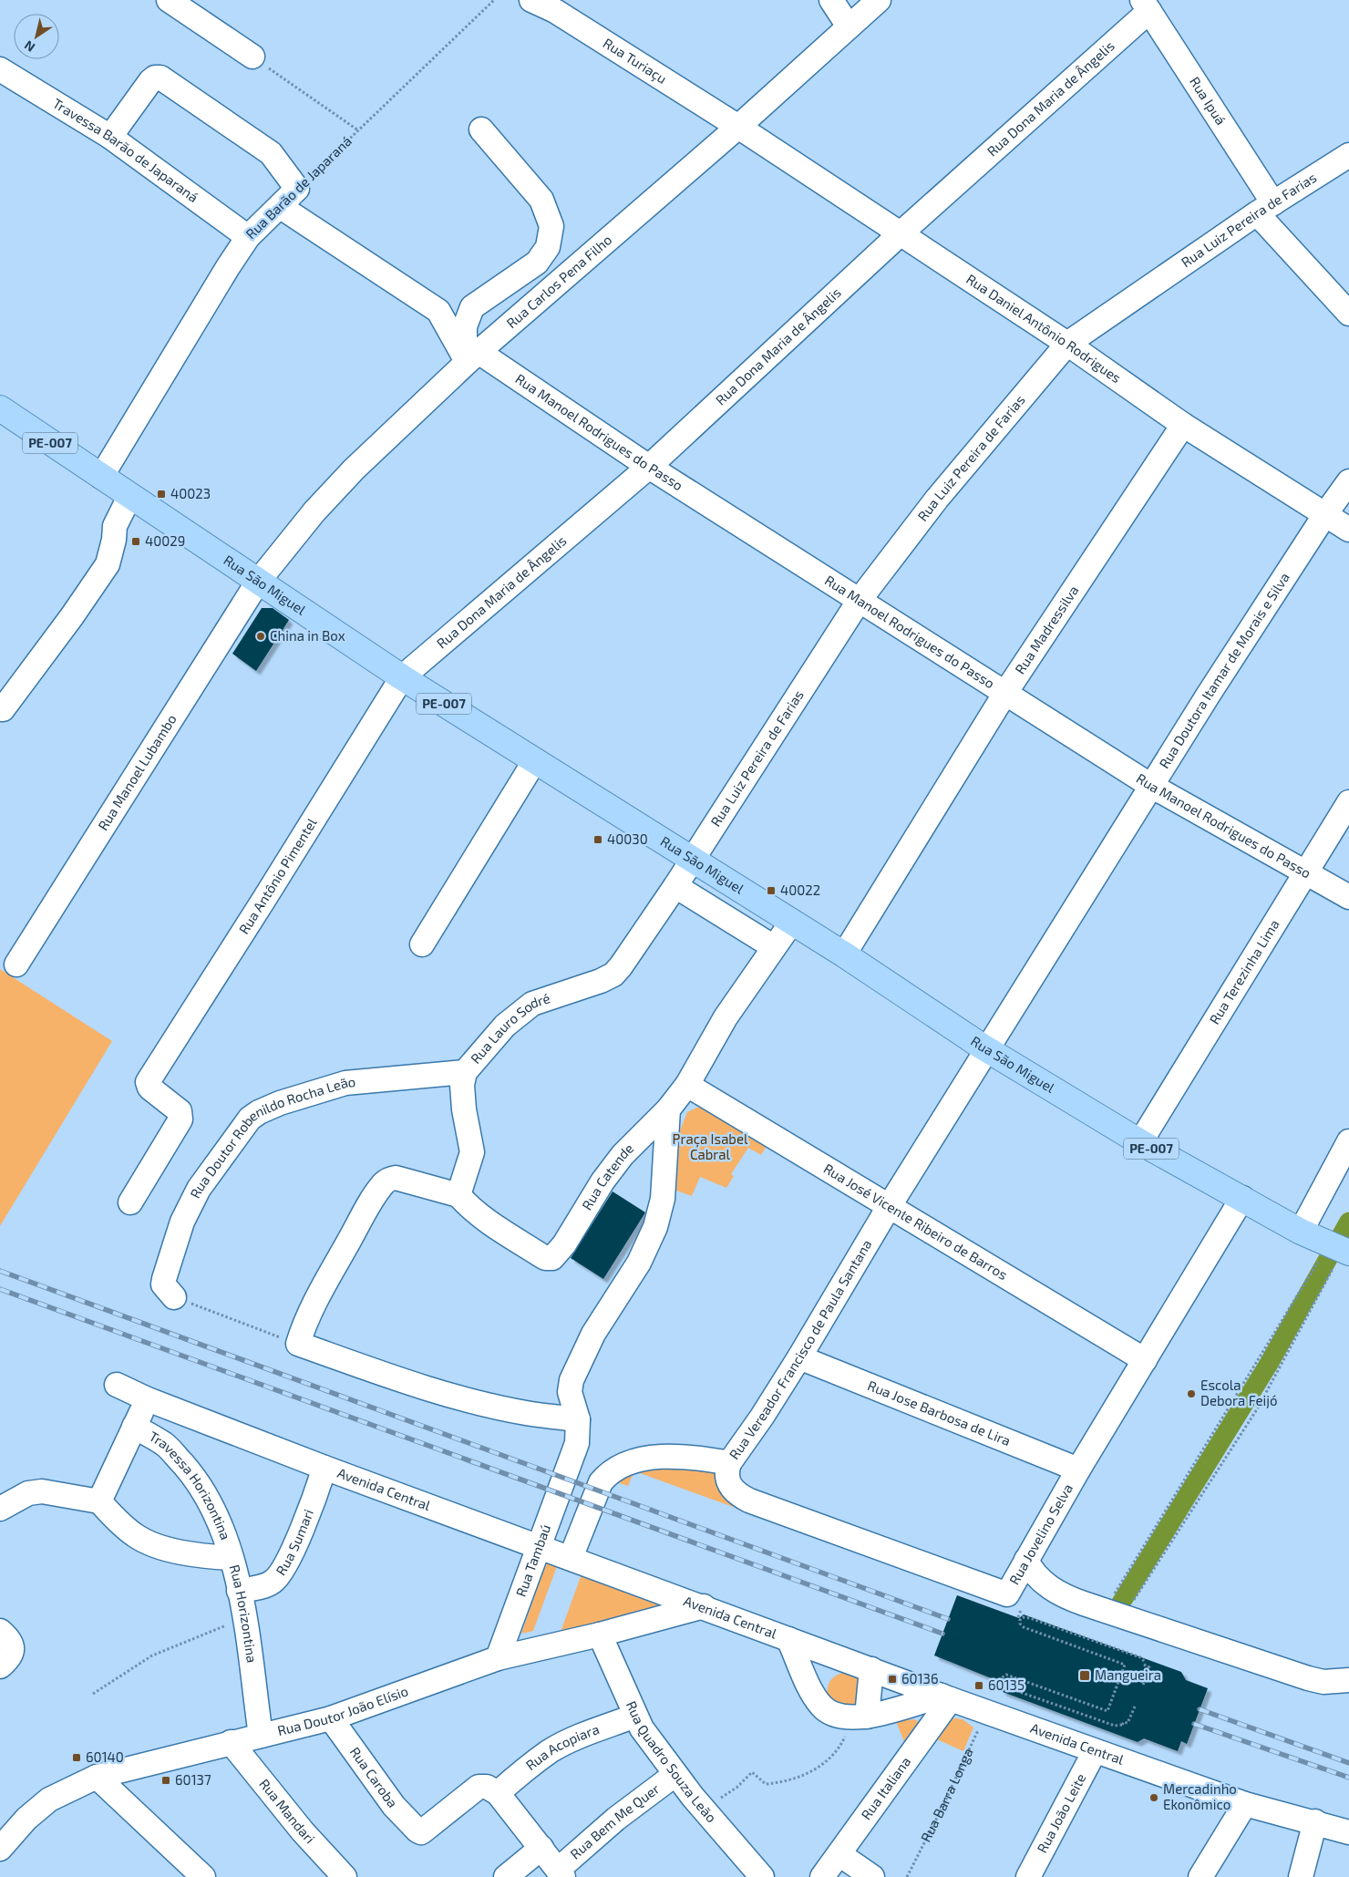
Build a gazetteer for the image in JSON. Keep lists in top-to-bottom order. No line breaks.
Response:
{"streets":{"main road":["PE-007","Rua São Miguel"],"street":["Rua Turiaçu","Rua Dona Maria de Ângelis","Rua Ipuá","Travessa Barão de Japaraná","Rua Barão de Japaraná","Rua Luiz Pereira de Farias","Rua Carlos Pena Filho","Rua Daniel Antônio Rodrigues","Rua Manoel Rodrigues do Passo","Rua Madressilva","Rua Doutora Itamar de Morais e Silva","Rua Manoel Lubambo","Rua Antônio Pimentel","Rua Terezinha Lima","Rua Lauro Sodré","Rua Doutor Robenildo Rocha Leão","Rua Catende","Rua José Vicente Ribeiro de Barros","Rua Vereador Francisco de Paula Santana","Rua Jose Barbosa de Lira","Travessa Horizontina","Avenida Central","Rua Jovelino Selva","Rua Sumari","Rua Tambaú","Rua Horizontina","Rua Doutor João Elísio","Rua Acopiara","Rua Quadro Souza Leão","Rua Caroba","Rua Italiana","Rua Mandari","Rua João Leite","Rua Bem Me Quer"],"path":["Rua Barra Longa"]},"crossings":[["Rua Turiaçu","Rua Carlos Pena Filho"],["Rua Turiaçu","Rua Daniel Antônio Rodrigues"],["Rua Dona Maria de Ângelis","Rua Ipuá"],["Rua Dona Maria de Ângelis","Rua Daniel Antônio Rodrigues"],["Rua Dona Maria de Ângelis","Rua Manoel Rodrigues do Passo"],["Rua Dona Maria de Ângelis","Rua São Miguel"],["Rua Dona Maria de Ângelis","Rua Antônio Pimentel"],["Rua Ipuá","Rua Luiz Pereira de Farias"],["Travessa Barão de Japaraná","Rua Barão de Japaraná"],["Rua Barão de Japaraná","Rua Manoel Rodrigues do Passo"],["Rua Barão de Japaraná","Rua São Miguel"],["Rua Luiz Pereira de Farias","Rua Daniel Antônio Rodrigues"],["Rua Luiz Pereira de Farias","Rua Manoel Rodrigues do Passo"],["Rua Luiz Pereira de Farias","Rua São Miguel"],["Rua Luiz Pereira de Farias","Rua Lauro Sodré"],["Rua Carlos Pena Filho","Rua Daniel Antônio Rodrigues"],["Rua Carlos Pena Filho","Rua Manoel Rodrigues do Passo"],["Rua Carlos Pena Filho","Rua São Miguel"],["Rua Carlos Pena Filho","Rua Manoel Lubambo"],["Rua Daniel Antônio Rodrigues","Rua Madressilva"],["Rua Daniel Antônio Rodrigues","Rua Doutora Itamar de Morais e Silva"],["Rua Manoel Rodrigues do Passo","Rua Madressilva"],["Rua Manoel Rodrigues do Passo","Rua Doutora Itamar de Morais e Silva"],["Rua Manoel Rodrigues do Passo","Rua Terezinha Lima"],["Rua São Miguel","Rua Madressilva"],["Rua São Miguel","Rua Doutora Itamar de Morais e Silva"],["Rua São Miguel","Rua Manoel Lubambo"],["Rua São Miguel","Rua Antônio Pimentel"],["Rua São Miguel","Rua Terezinha Lima"],["Rua São Miguel","Rua Lauro Sodré"],["Rua São Miguel","Rua Catende"],["Rua São Miguel","Rua Vereador Francisco de Paula Santana"],["Rua São Miguel","Rua Jovelino Selva"],["Rua Doutora Itamar de Morais e Silva","Rua Vereador Francisco de Paula Santana"],["Rua Lauro Sodré","Rua Doutor Robenildo Rocha Leão"],["Rua Lauro Sodré","Rua Catende"],["Rua Catende","Rua José Vicente Ribeiro de Barros"],["Rua José Vicente Ribeiro de Barros","Rua Vereador Francisco de Paula Santana"],["Rua José Vicente Ribeiro de Barros","Rua Jovelino Selva"],["Rua Vereador Francisco de Paula Santana","Rua Jose Barbosa de Lira"],["Rua Vereador Francisco de Paula Santana","Avenida Central"],["Rua Vereador Francisco de Paula Santana","Rua Jovelino Selva"],["Rua Jose Barbosa de Lira","Rua Jovelino Selva"],["Travessa Horizontina","Rua Horizontina"],["Avenida Central","Rua Sumari"],["Avenida Central","Rua Tambaú"],["Avenida Central","Rua Doutor João Elísio"],["Avenida Central","Rua Italiana"],["Avenida Central","Rua Barra Longa"],["Avenida Central","Rua João Leite"],["Rua Sumari","Rua Horizontina"],["Rua Tambaú","Rua Doutor João Elísio"],["Rua Horizontina","Rua Doutor João Elísio"],["Rua Doutor João Elísio","Rua Quadro Souza Leão"],["Rua Doutor João Elísio","Rua Caroba"],["Rua Doutor João Elísio","Rua Mandari"],["Rua Acopiara","Rua Quadro Souza Leão"],["Rua Acopiara","Rua Caroba"],["Rua Quadro Souza Leão","Rua Bem Me Quer"]],"parks":["Praça Isabel Cabral"],"places":{"transit":["40023","40029","40030","40022","Mangueira","60136","60135","60140","60137"],"other":["China in Box","Escola Debora Feijó","Mercadinho Ekonômico"]},"north":"bottom left"}
